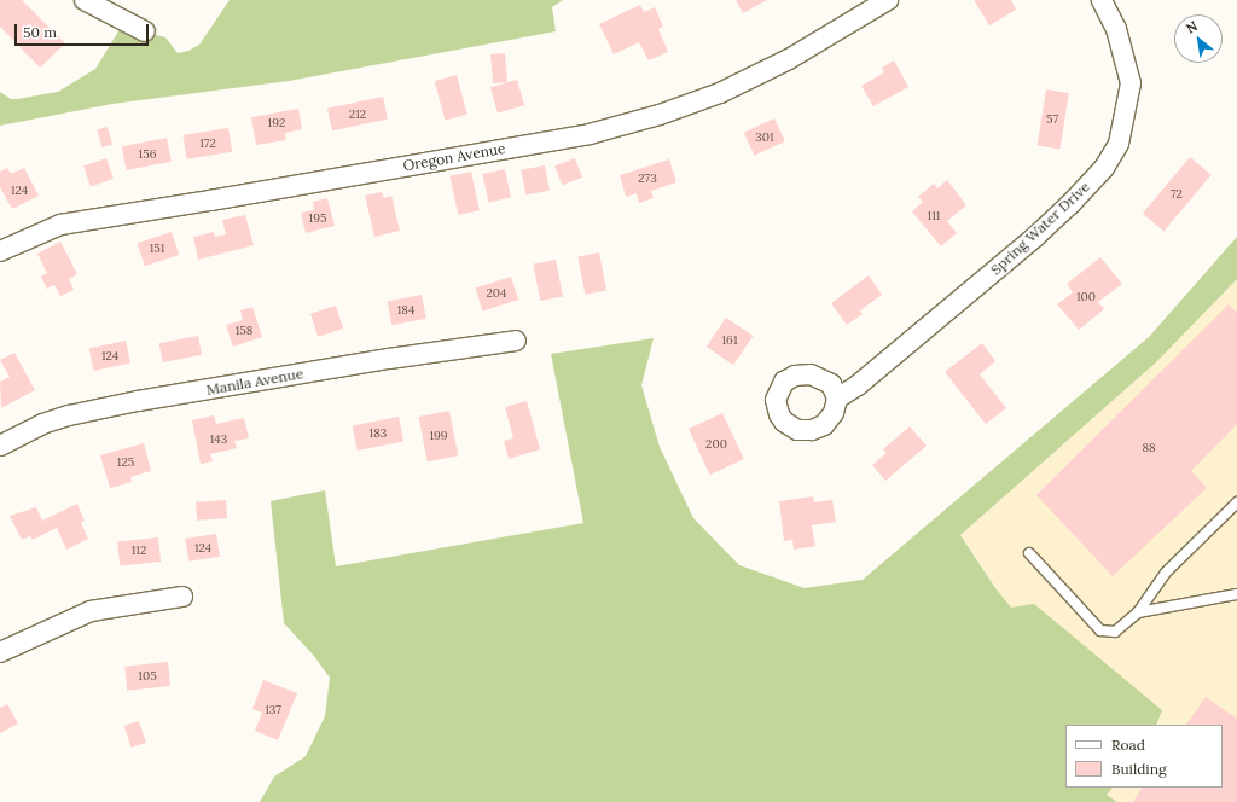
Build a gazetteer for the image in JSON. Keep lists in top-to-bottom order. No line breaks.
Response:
{"streets":{"street":["Oregon Avenue","Spring Water Drive","Manila Avenue"]},"house_numbers":["212","57","192","301","172","156","273","124","72","111","195","151","204","100","184","158","161","124","183","199","143","200","88","125","124","112","105","137"],"legend":["Road","Building"],"scale_bar":"50 m","north":"top left"}
